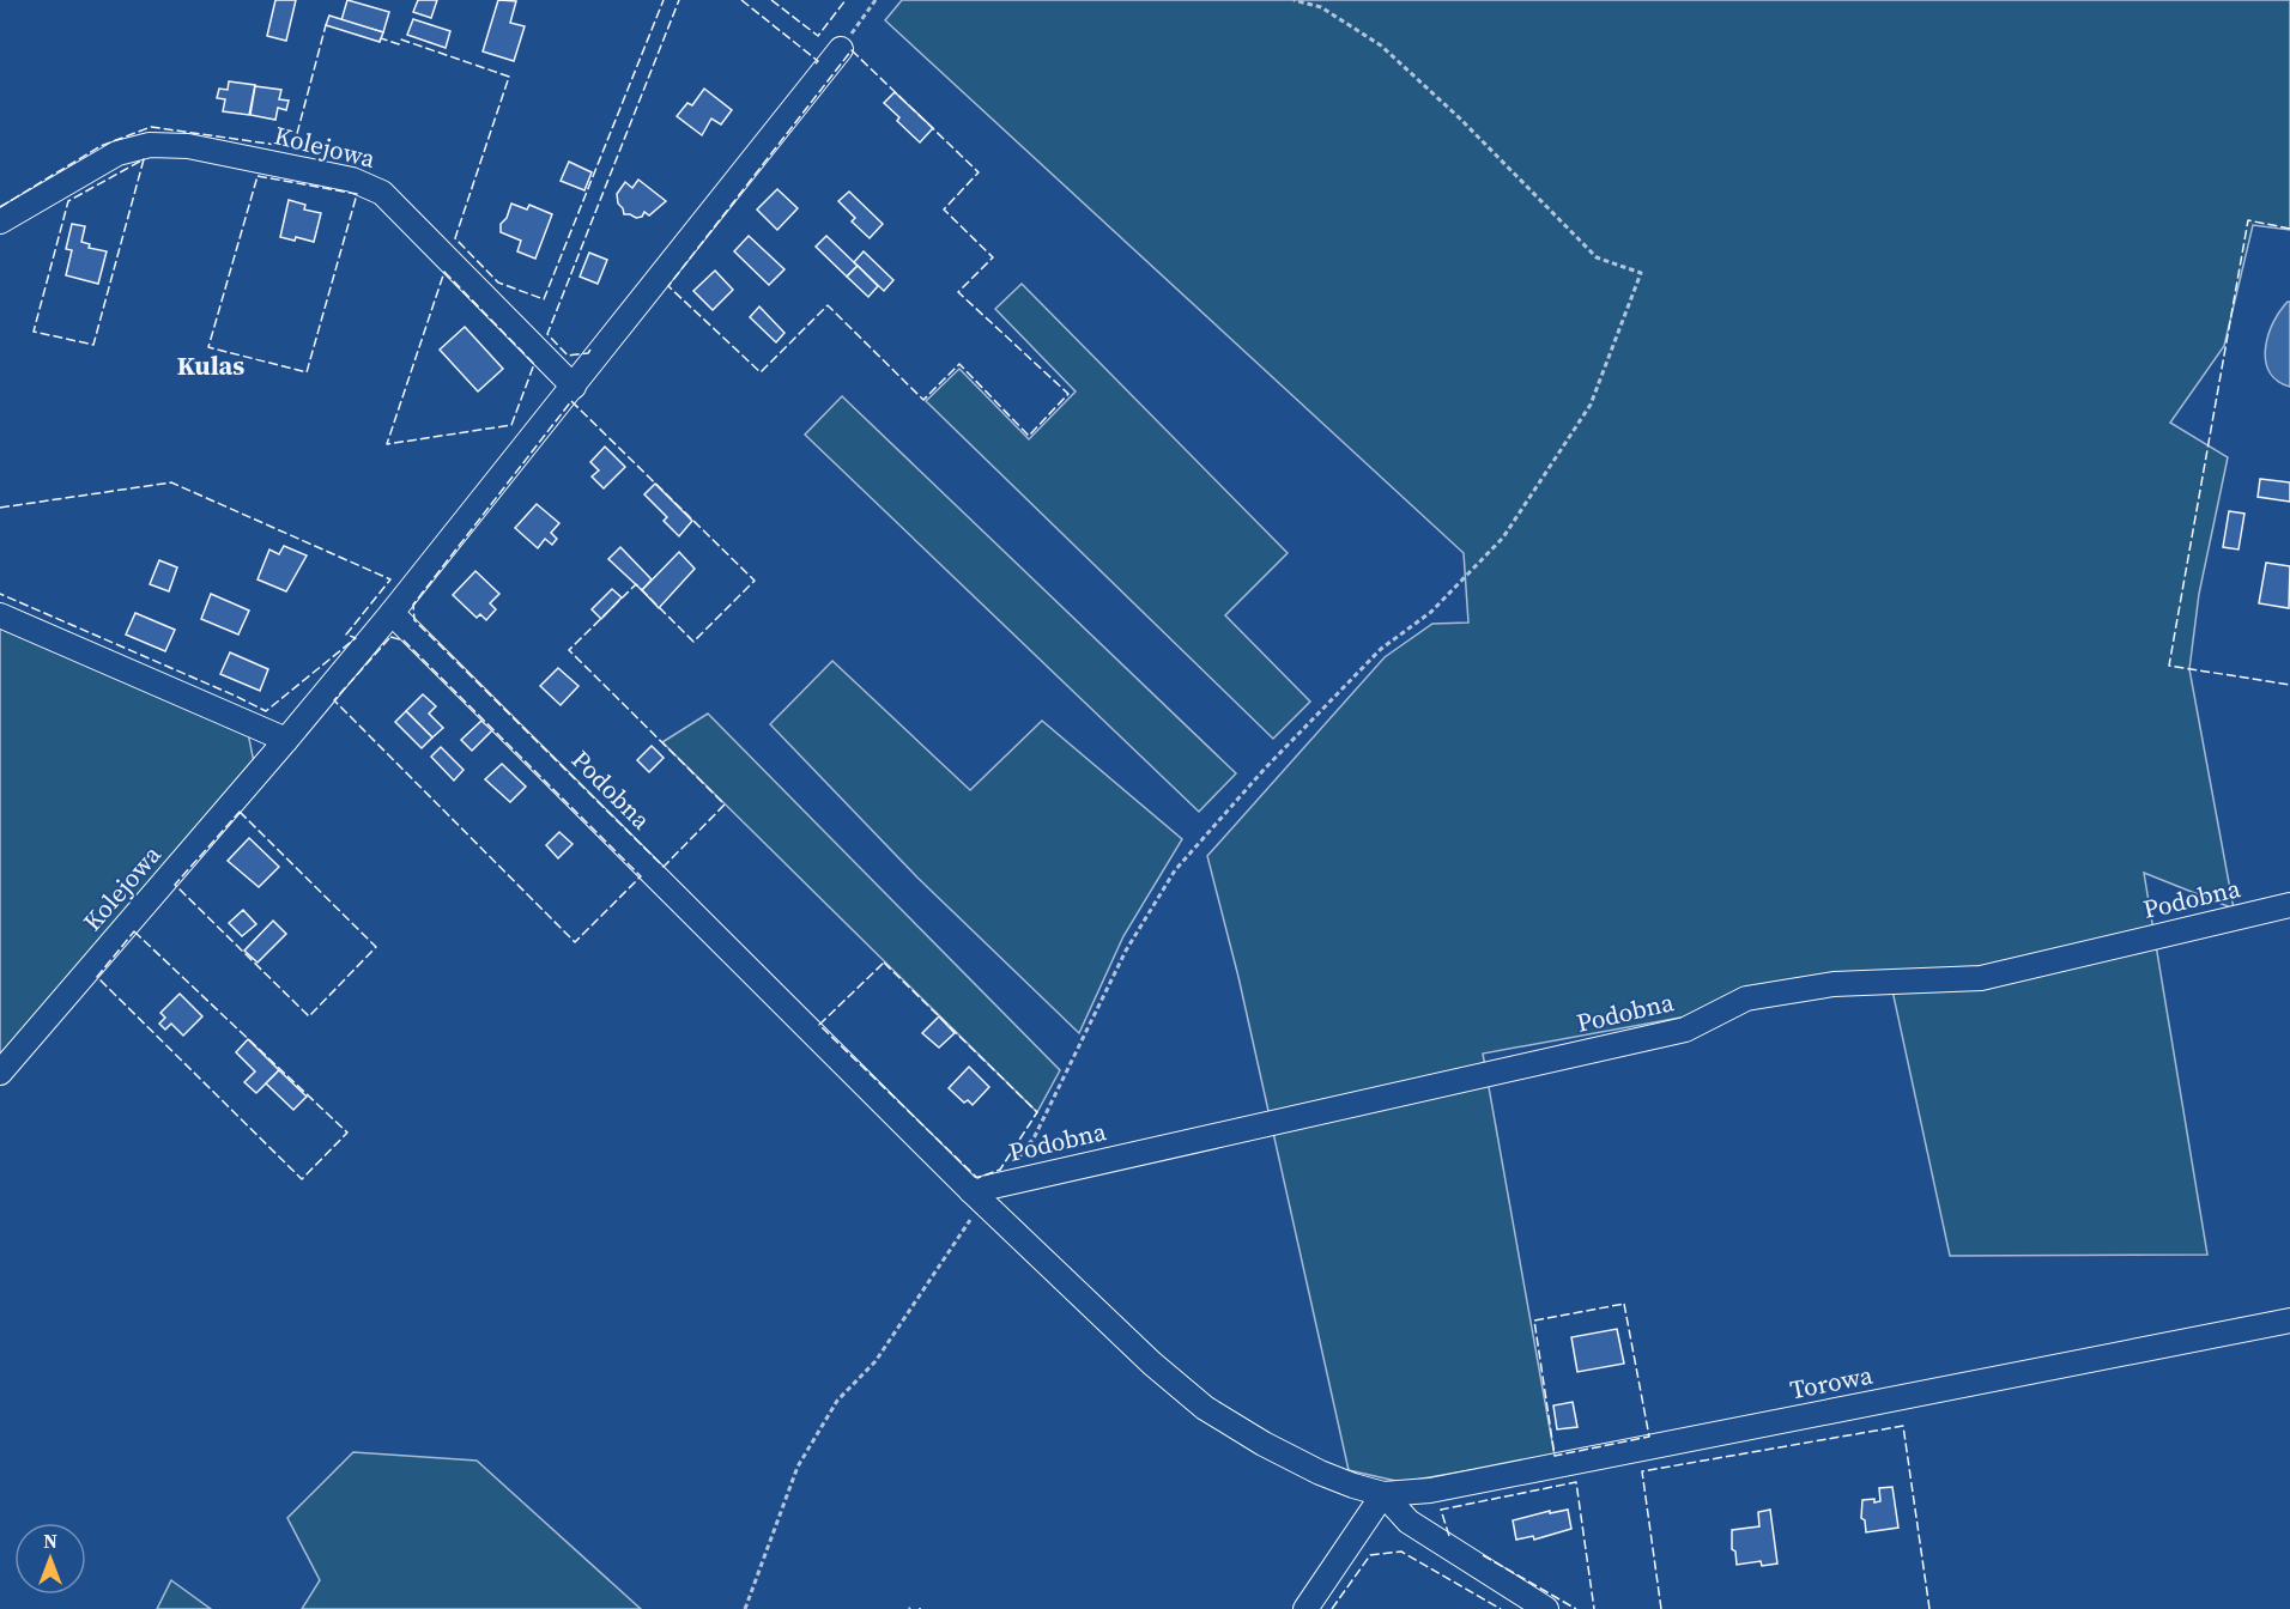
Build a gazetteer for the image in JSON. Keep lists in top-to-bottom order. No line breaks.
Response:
{"streets":{"street":["Kolejowa","Podobna","Torowa"]},"crossings":[["Kolejowa","Podobna"],["Podobna","Torowa"]],"districts":["Kulas"],"north":"top"}
